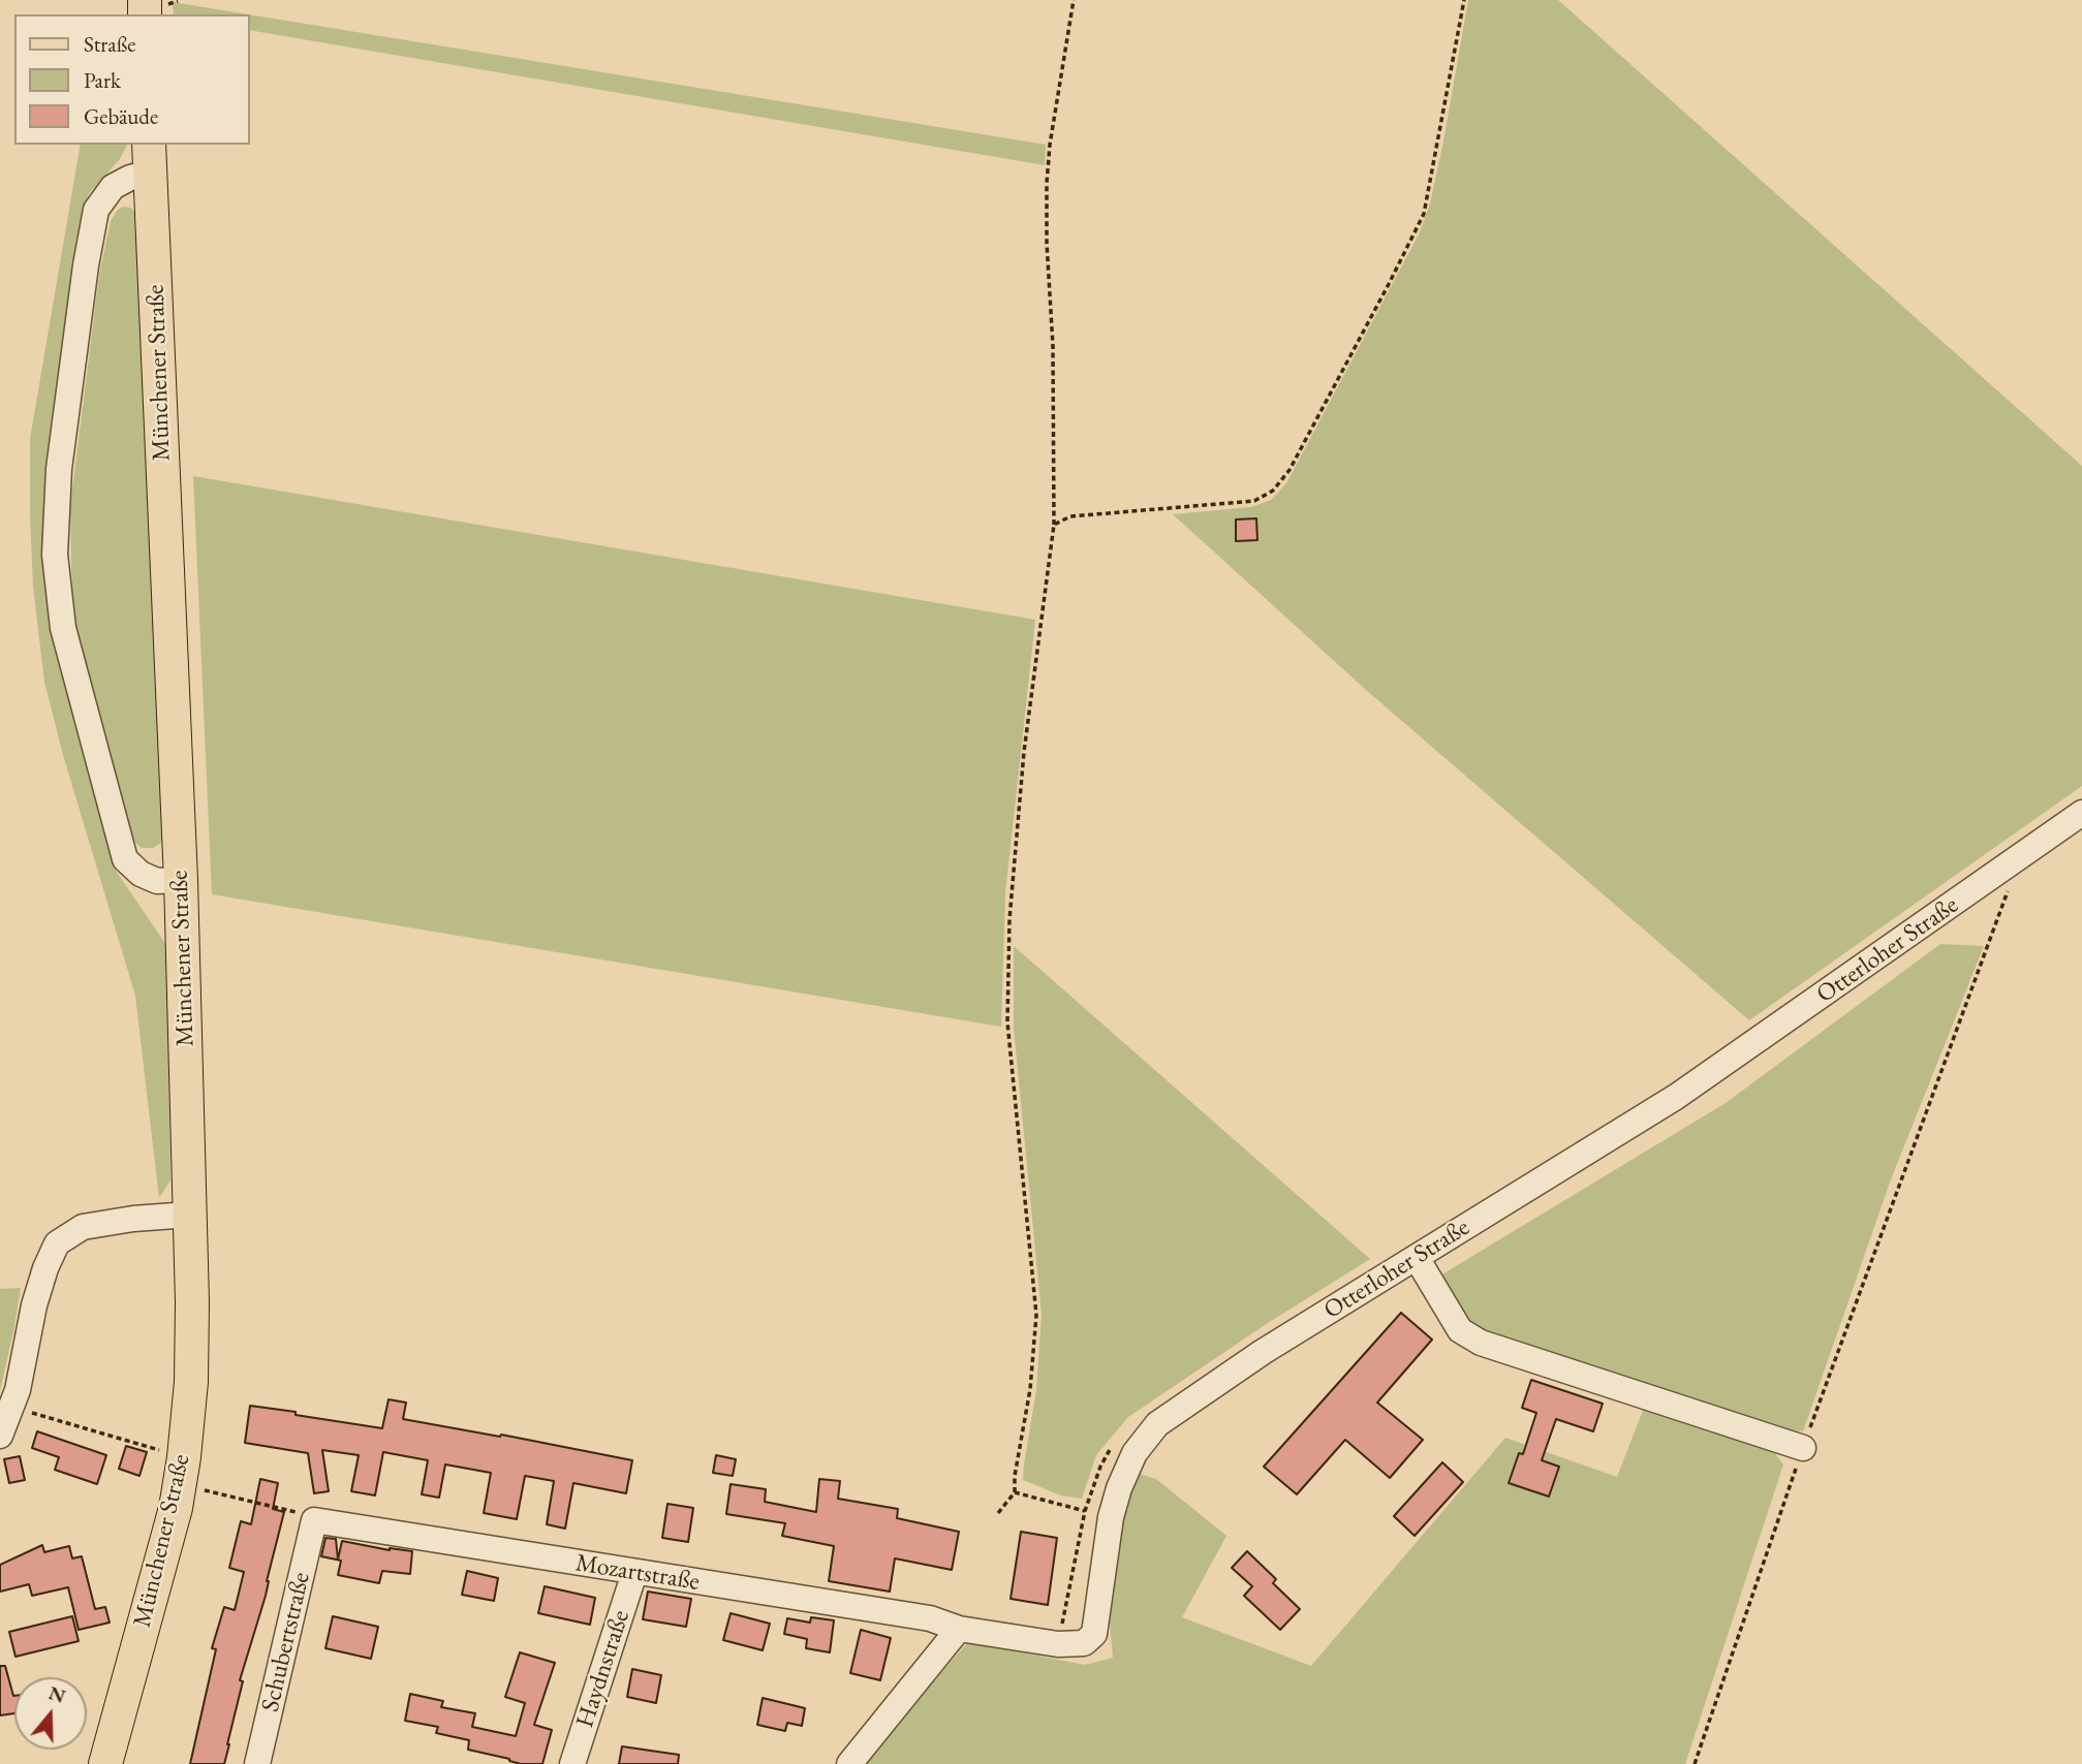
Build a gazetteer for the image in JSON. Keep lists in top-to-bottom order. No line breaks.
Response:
{"streets":{"main road":["Münchener Straße"],"street":["Otterloher Straße","Mozartstraße","Schubertstraße","Haydnstraße"]},"crossings":[["Otterloher Straße","Mozartstraße"],["Mozartstraße","Schubertstraße"],["Mozartstraße","Haydnstraße"]],"legend":["Straße","Park","Gebäude"],"north":"top"}
